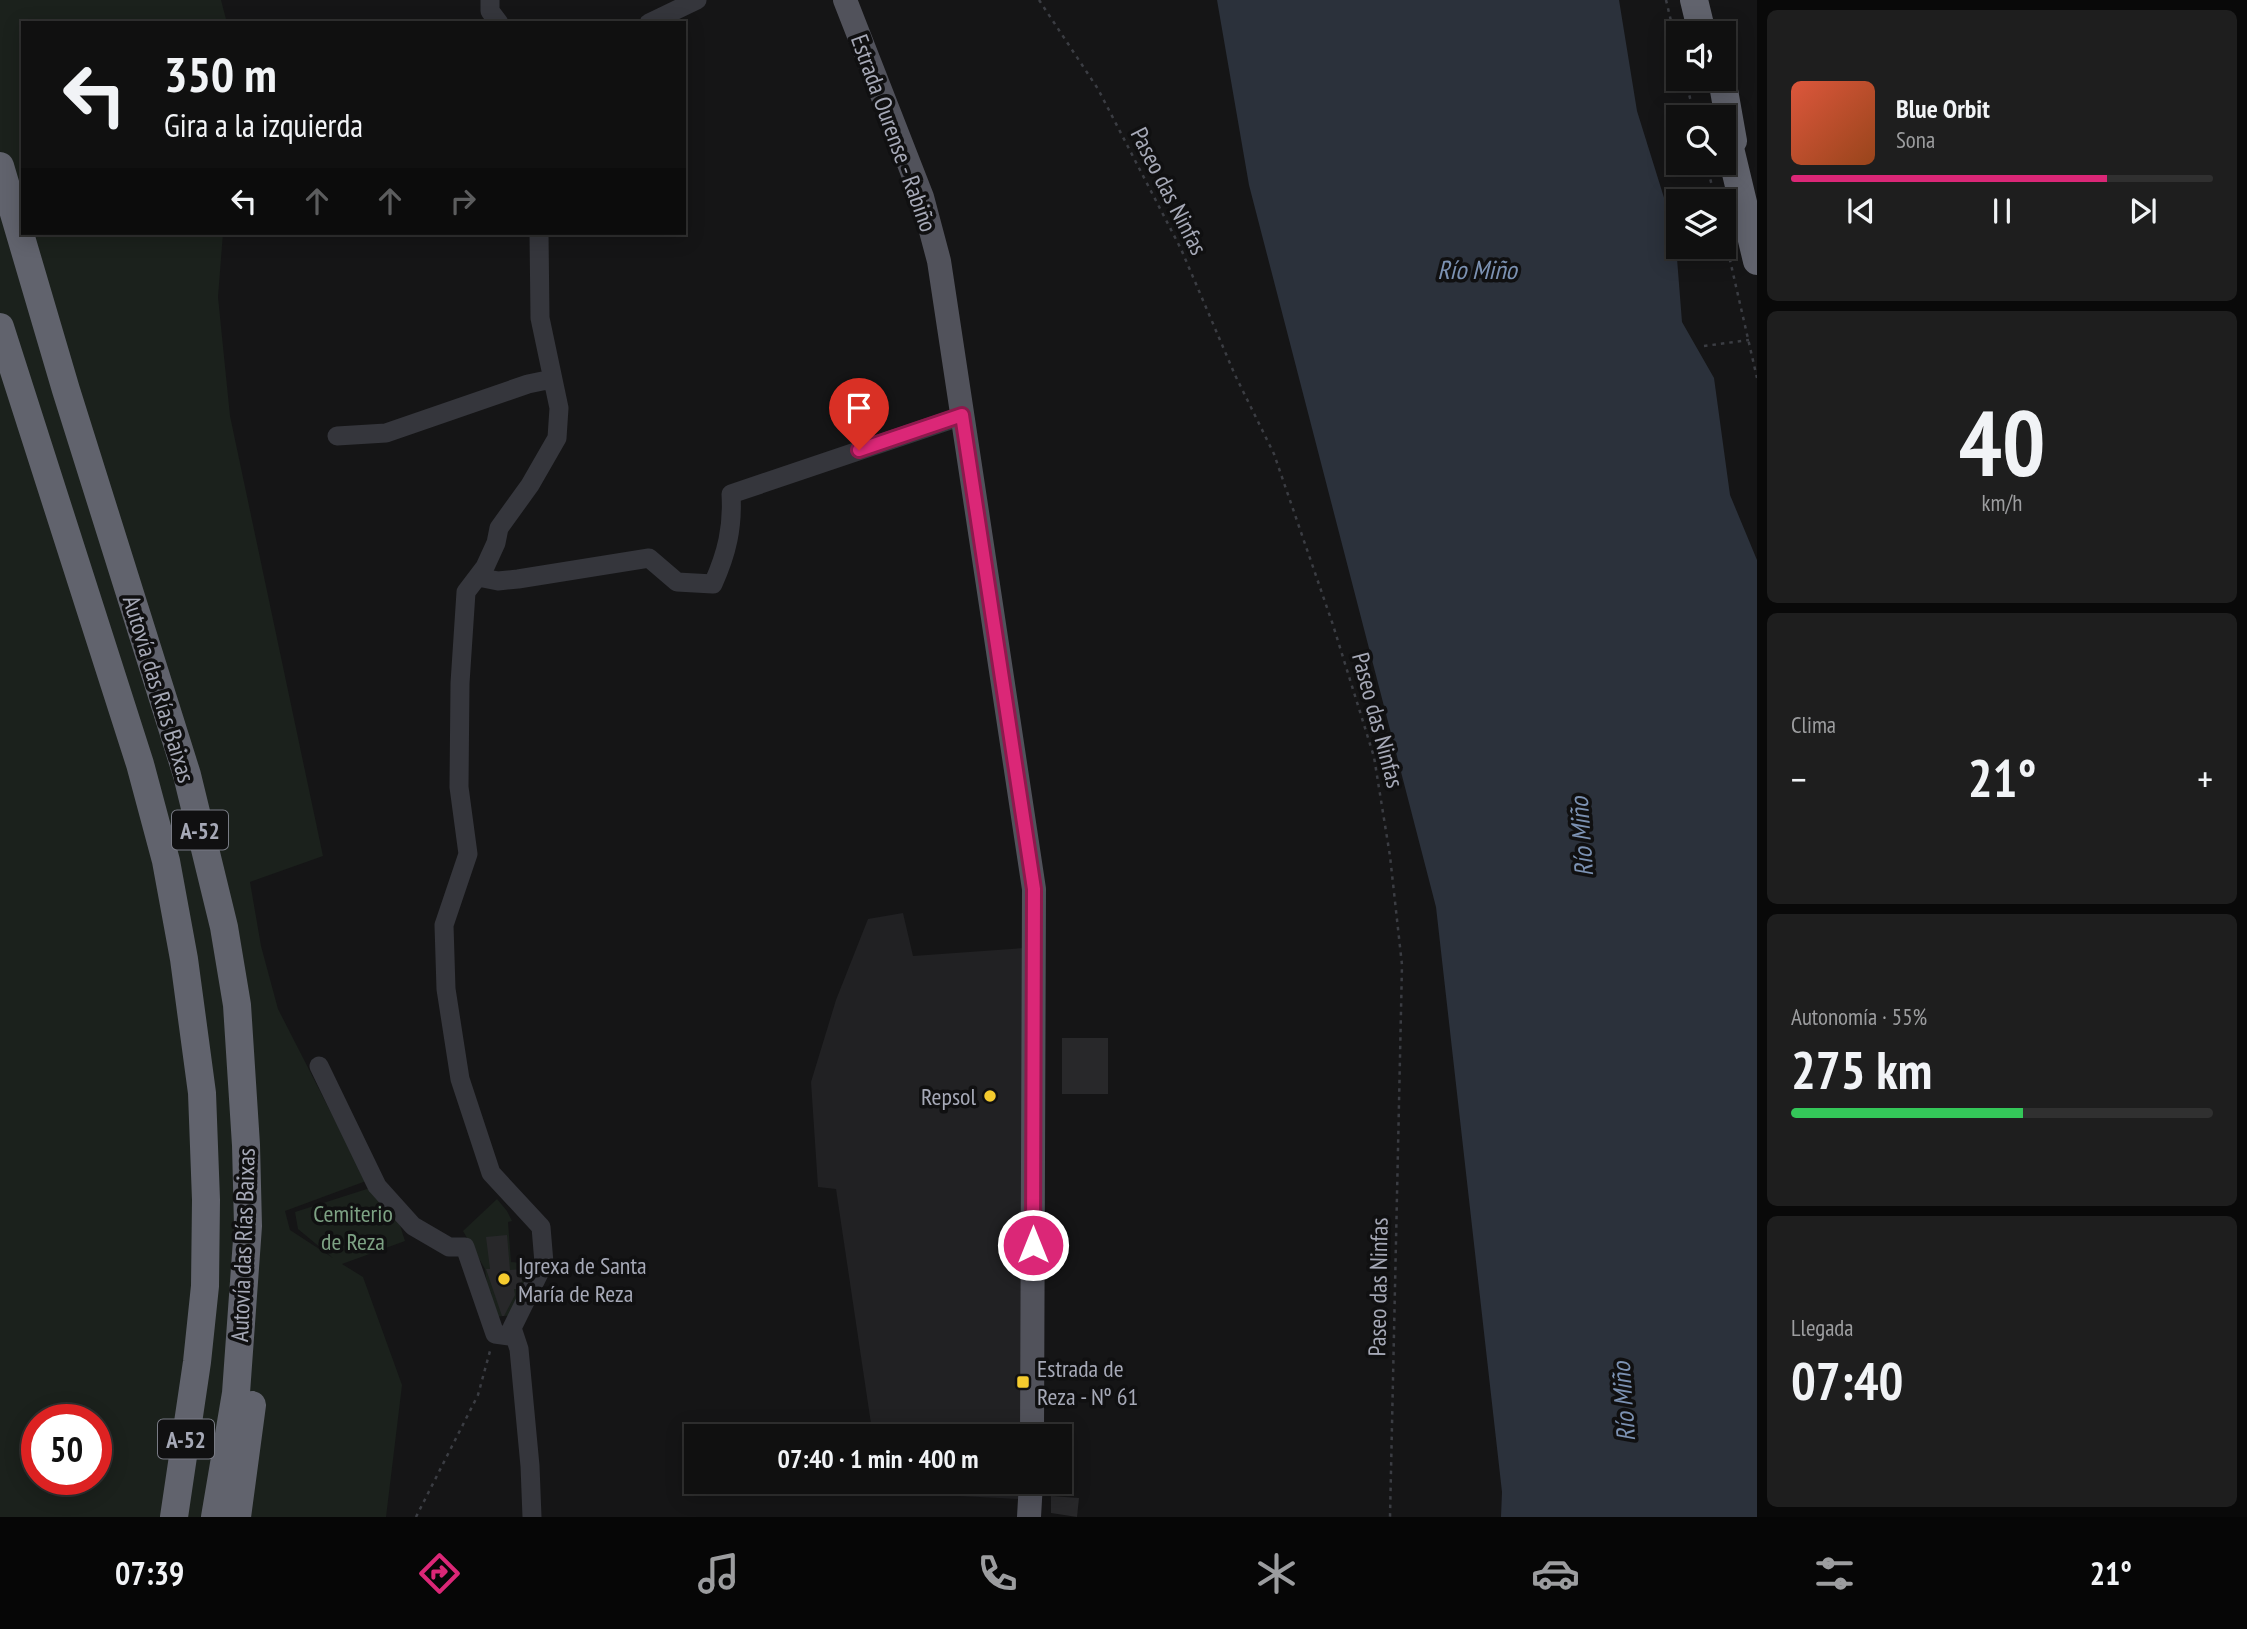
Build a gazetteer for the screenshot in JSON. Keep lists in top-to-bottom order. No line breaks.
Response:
{"streets":{"highway":["Autovía das Rías Baixas","A-52"],"main road":["Estrada Ourense - Rabiño"],"path":["Paseo das Ninfas"]},"water":["Río Miño"],"parks":["Cemiterio de Reza"],"places":{"other":["Repsol","Igrexa de Santa María de Reza"],"transit":["Estrada de Reza - Nº 61"]},"page":{"turn":["350 m","Gira a la izquierda"],"song":["Blue Orbit","Sona"],"tile":[["40","km/h"],"Clima",["Autonomía · 55%","275 km"],["Llegada","07:40"]],"heat":["−","21°","+"],"limit":"50","trip":"07:40 · 1 min · 400 m","tabs":["07:39","21°"]}}
